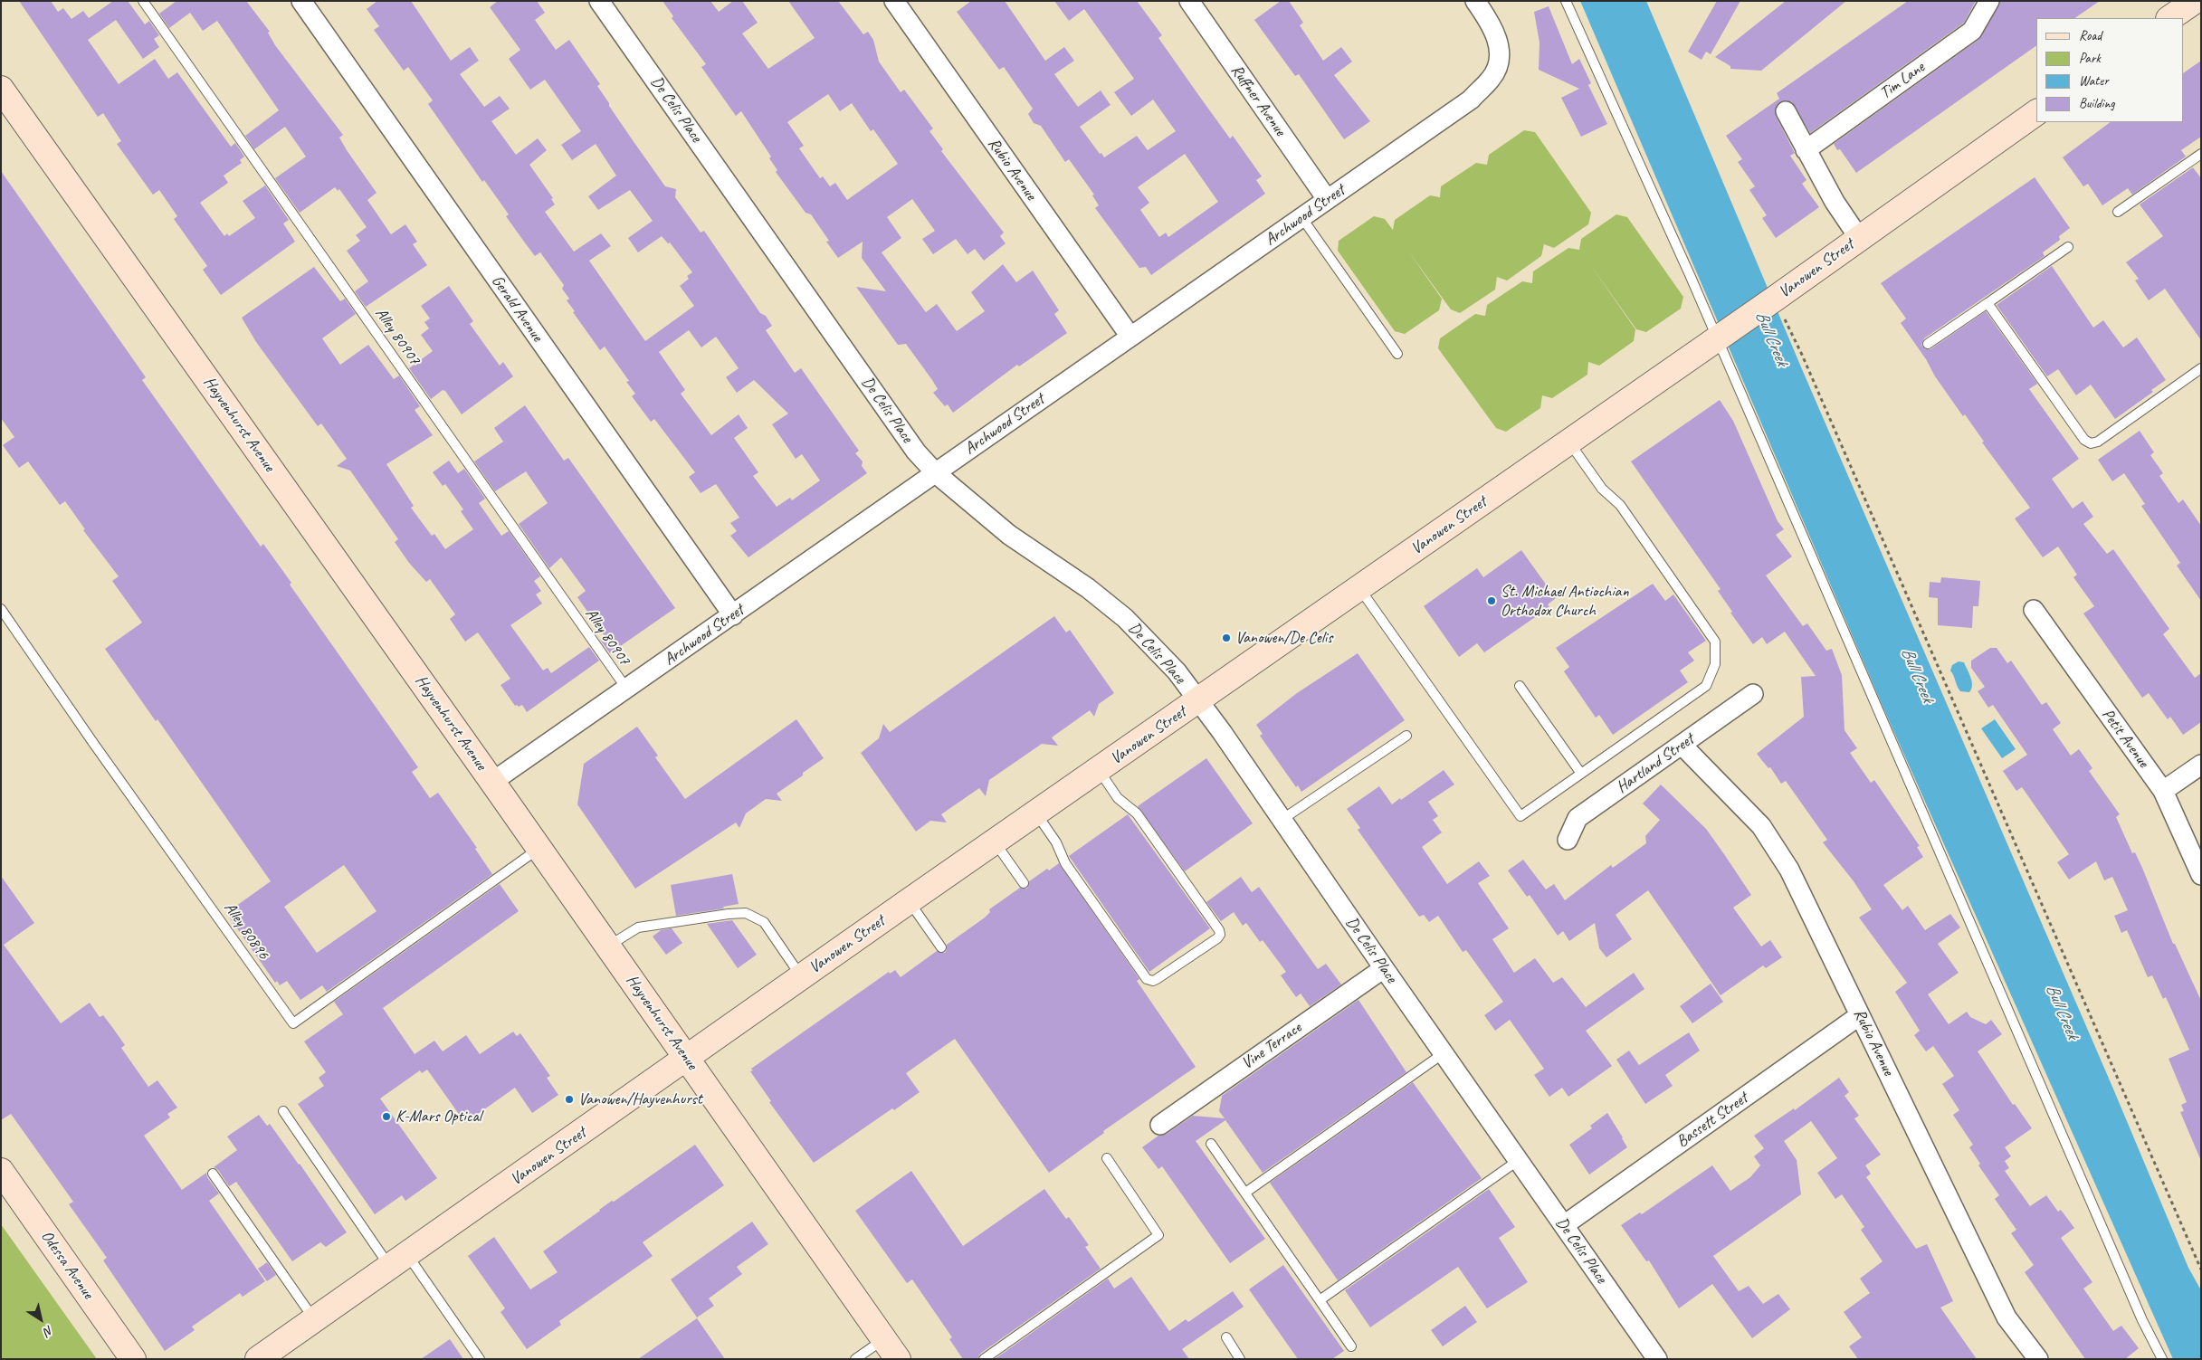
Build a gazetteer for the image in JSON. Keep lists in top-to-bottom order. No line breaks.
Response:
{"streets":{"main road":["Vanowen Street","Hayvenhurst Avenue","Odessa Avenue"],"street":["Tim Lane","Ruffner Avenue","De Celis Place","Rubio Avenue","Archwood Street","Gerald Avenue","Petit Avenue","Hartland Street","Vine Terrace","Bassett Street"],"lane":["Alley 80907","Alley 80896"]},"crossings":[["Ruffner Avenue","Archwood Street"],["De Celis Place","Archwood Street"],["De Celis Place","Vanowen Street"],["De Celis Place","Vine Terrace"],["De Celis Place","Bassett Street"],["Rubio Avenue","Archwood Street"],["Rubio Avenue","Hartland Street"],["Rubio Avenue","Bassett Street"],["Archwood Street","Gerald Avenue"],["Archwood Street","Alley 80907"],["Archwood Street","Hayvenhurst Avenue"],["Vanowen Street","Hayvenhurst Avenue"],["Hayvenhurst Avenue","Alley 80896"]],"water":["Bull Creek"],"places":["St. Michael Antiochian Orthodox Church","Vanowen/De Celis","Vanowen/Hayvenhurst","K-Mars Optical"],"legend":["Road","Park","Water","Building"],"north":"bottom right"}
